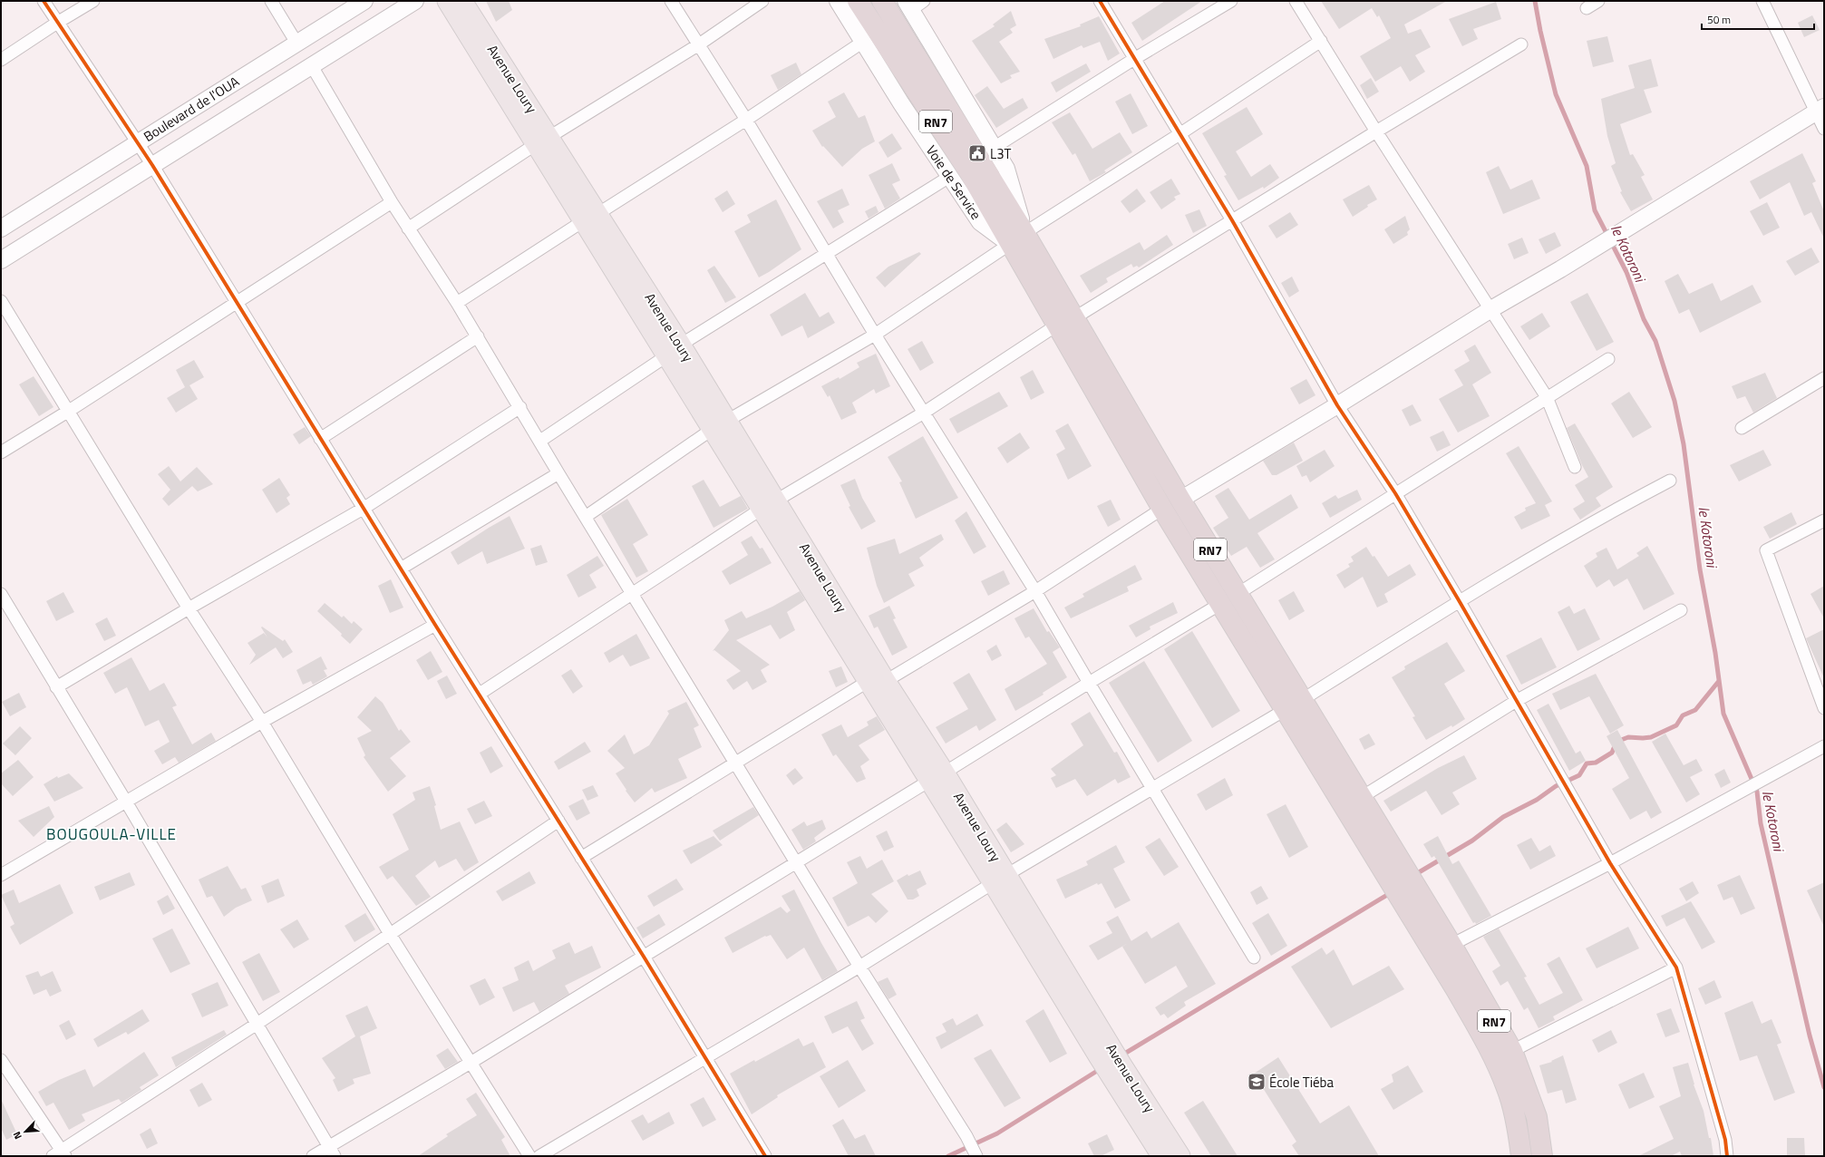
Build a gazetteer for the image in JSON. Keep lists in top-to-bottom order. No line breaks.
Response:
{"streets":{"highway":["RN7"],"main road":["Avenue Loury","Boulevard de l'OUA","Voie de Service"]},"crossings":[["RN7","Voie de Service"]],"districts":["BOUGOULA-VILLE"],"water":["le Kotoroni"],"places":{"public building":["L3T"],"school or university":["École Tiéba"]},"scale_bar":"50 m","north":"bottom left"}
